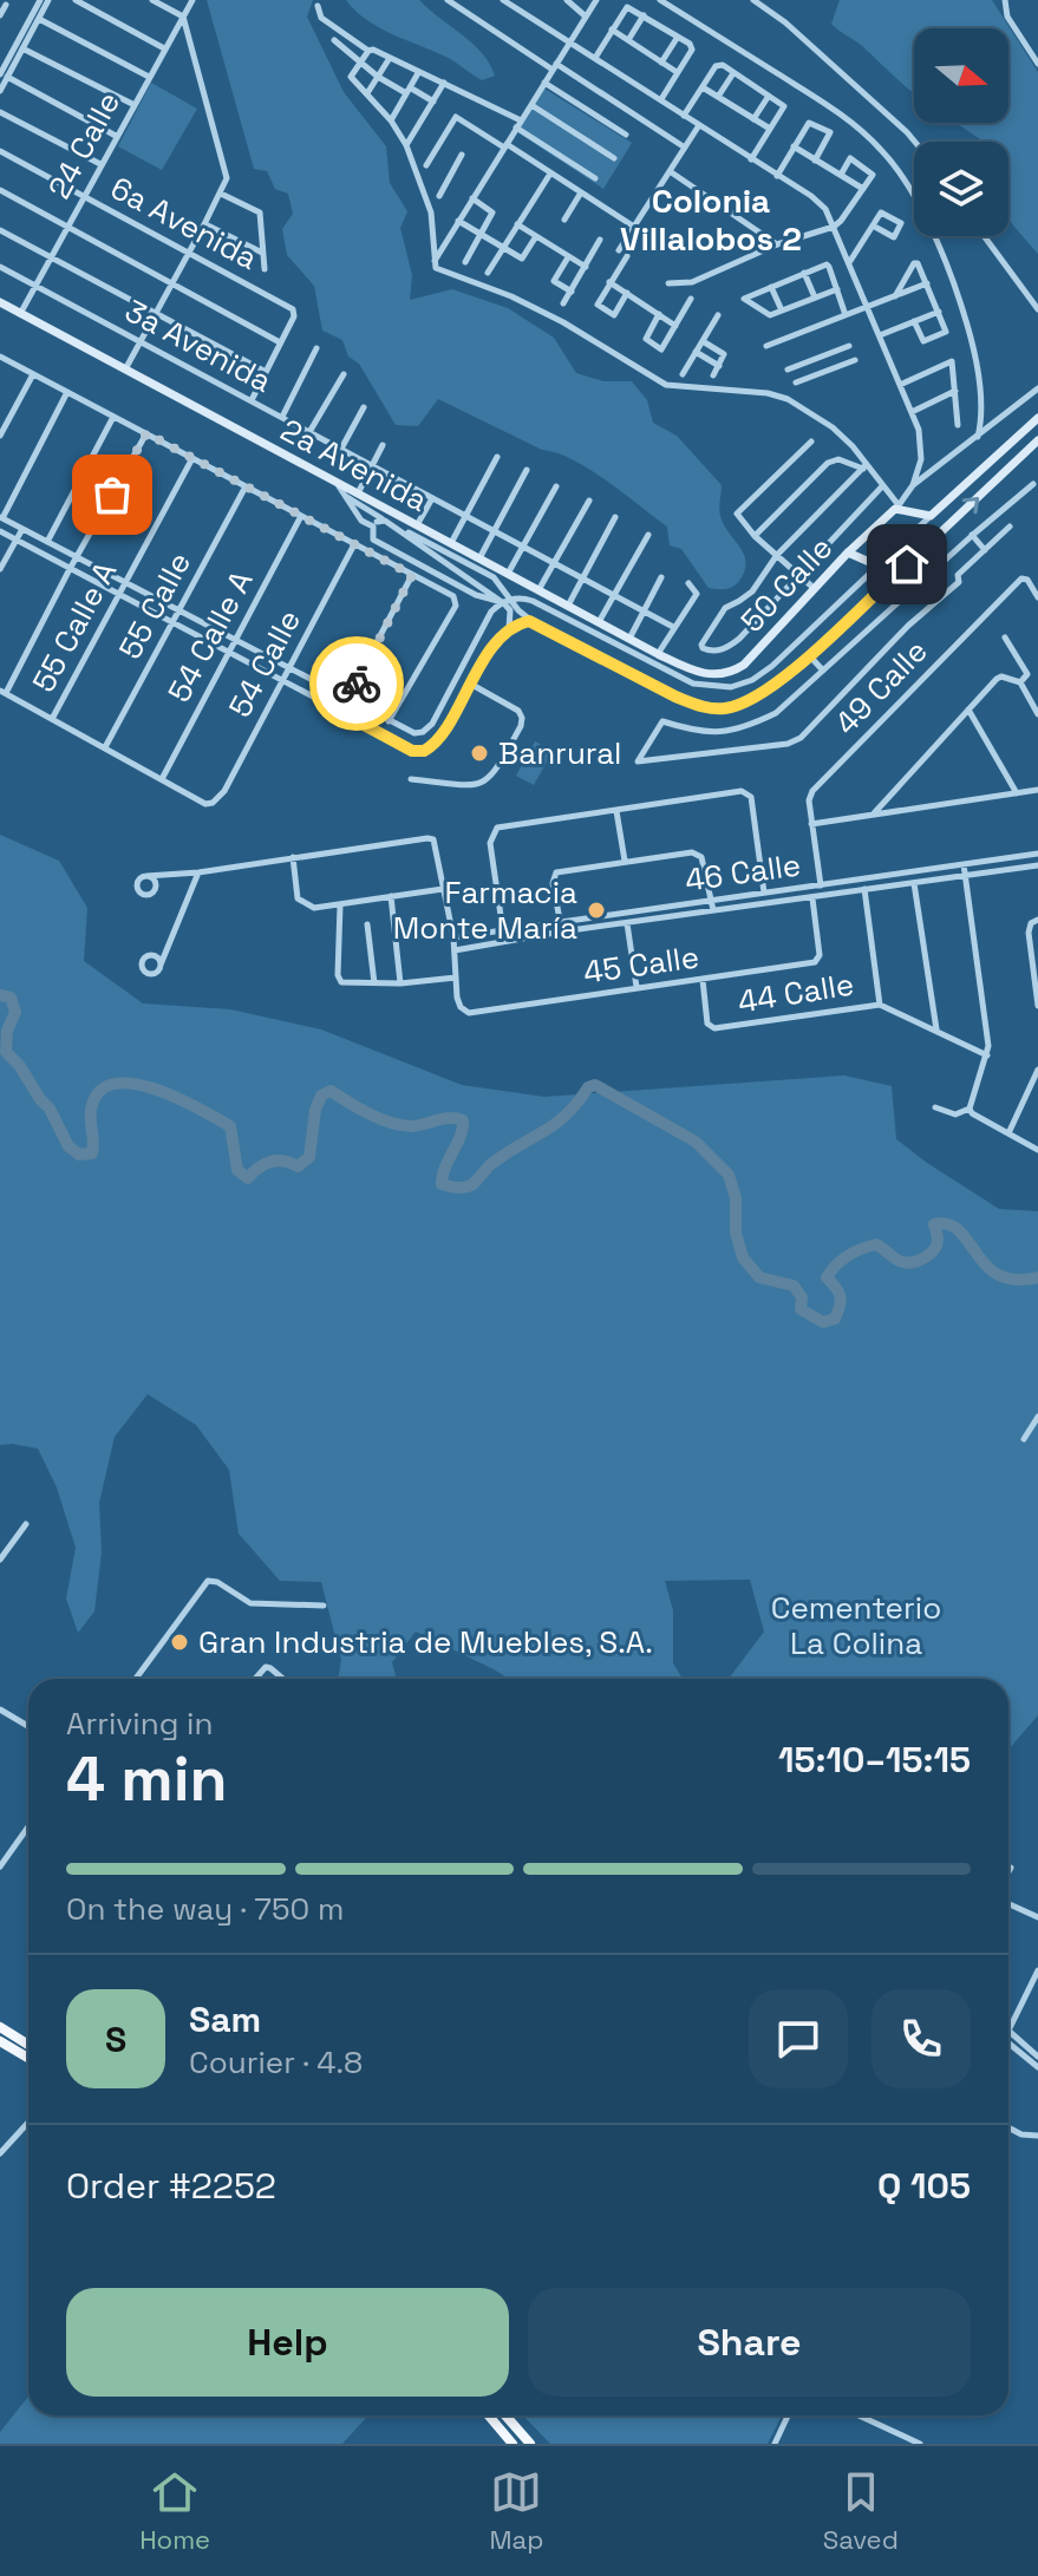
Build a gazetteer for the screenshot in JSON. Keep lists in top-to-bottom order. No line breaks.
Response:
{"streets":{"main road":["2a Avenida","50 Calle"],"street":["24 Calle","6a Avenida","3a Avenida","55 Calle","55 Calle A","54 Calle A","54 Calle","49 Calle","46 Calle","45 Calle","44 Calle"]},"crossings":[["24 Calle","6a Avenida"],["24 Calle","3a Avenida"],["24 Calle","2a Avenida"],["2a Avenida","50 Calle"],["54 Calle A","54 Calle"],["46 Calle","45 Calle"],["45 Calle","44 Calle"]],"districts":["Colonia Villalobos 2"],"parks":["Cementerio La Colina"],"places":["Banrural","Farmacia Monte María","Gran Industria de Muebles, S.A."],"north":"right","page":{"heading":["4 min","Arriving in","15:10–15:15"],"panel":["Sam","Courier · 4.8","Order #2252","Q 105"],"bar":"On the way · 750 m","round":"S","buttons":["Help","Share"],"tabs":["Home","Map","Saved"]}}
